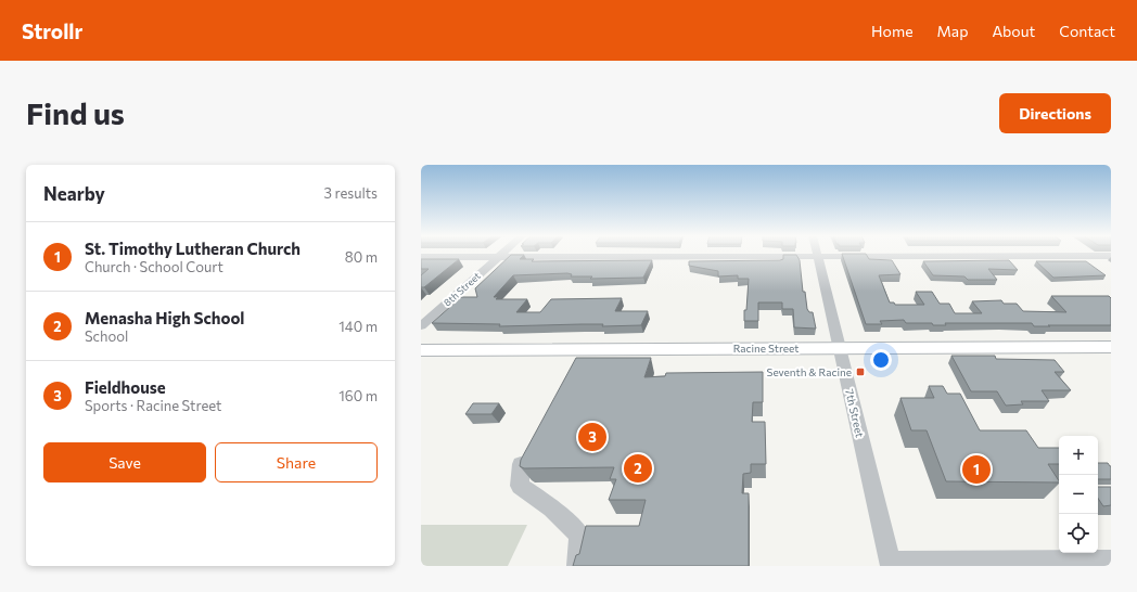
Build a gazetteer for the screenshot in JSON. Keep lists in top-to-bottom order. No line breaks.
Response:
{"streets":{"main road":["Racine Street"],"street":["8th Street","7th Street"]},"crossings":[["Racine Street","7th Street"]],"places":{"transit":["Seventh & Racine"]},"page":{"header":"Strollr","nav":["Home","Map","About","Contact"],"buttons":["Directions",["Save","Share"]],"title":"Find us","heading":["Nearby","3 results"],"list":[{"mark":"1","name":"St. Timothy Lutheran Church","note":"Church · School Court","value":"80 m"},{"mark":"2","name":"Menasha High School","note":"School","value":"140 m"},{"mark":"3","name":"Fieldhouse","note":"Sports · Racine Street","value":"160 m"}],"pins":["3","2","1"],"map_buttons":["+","−"]}}
